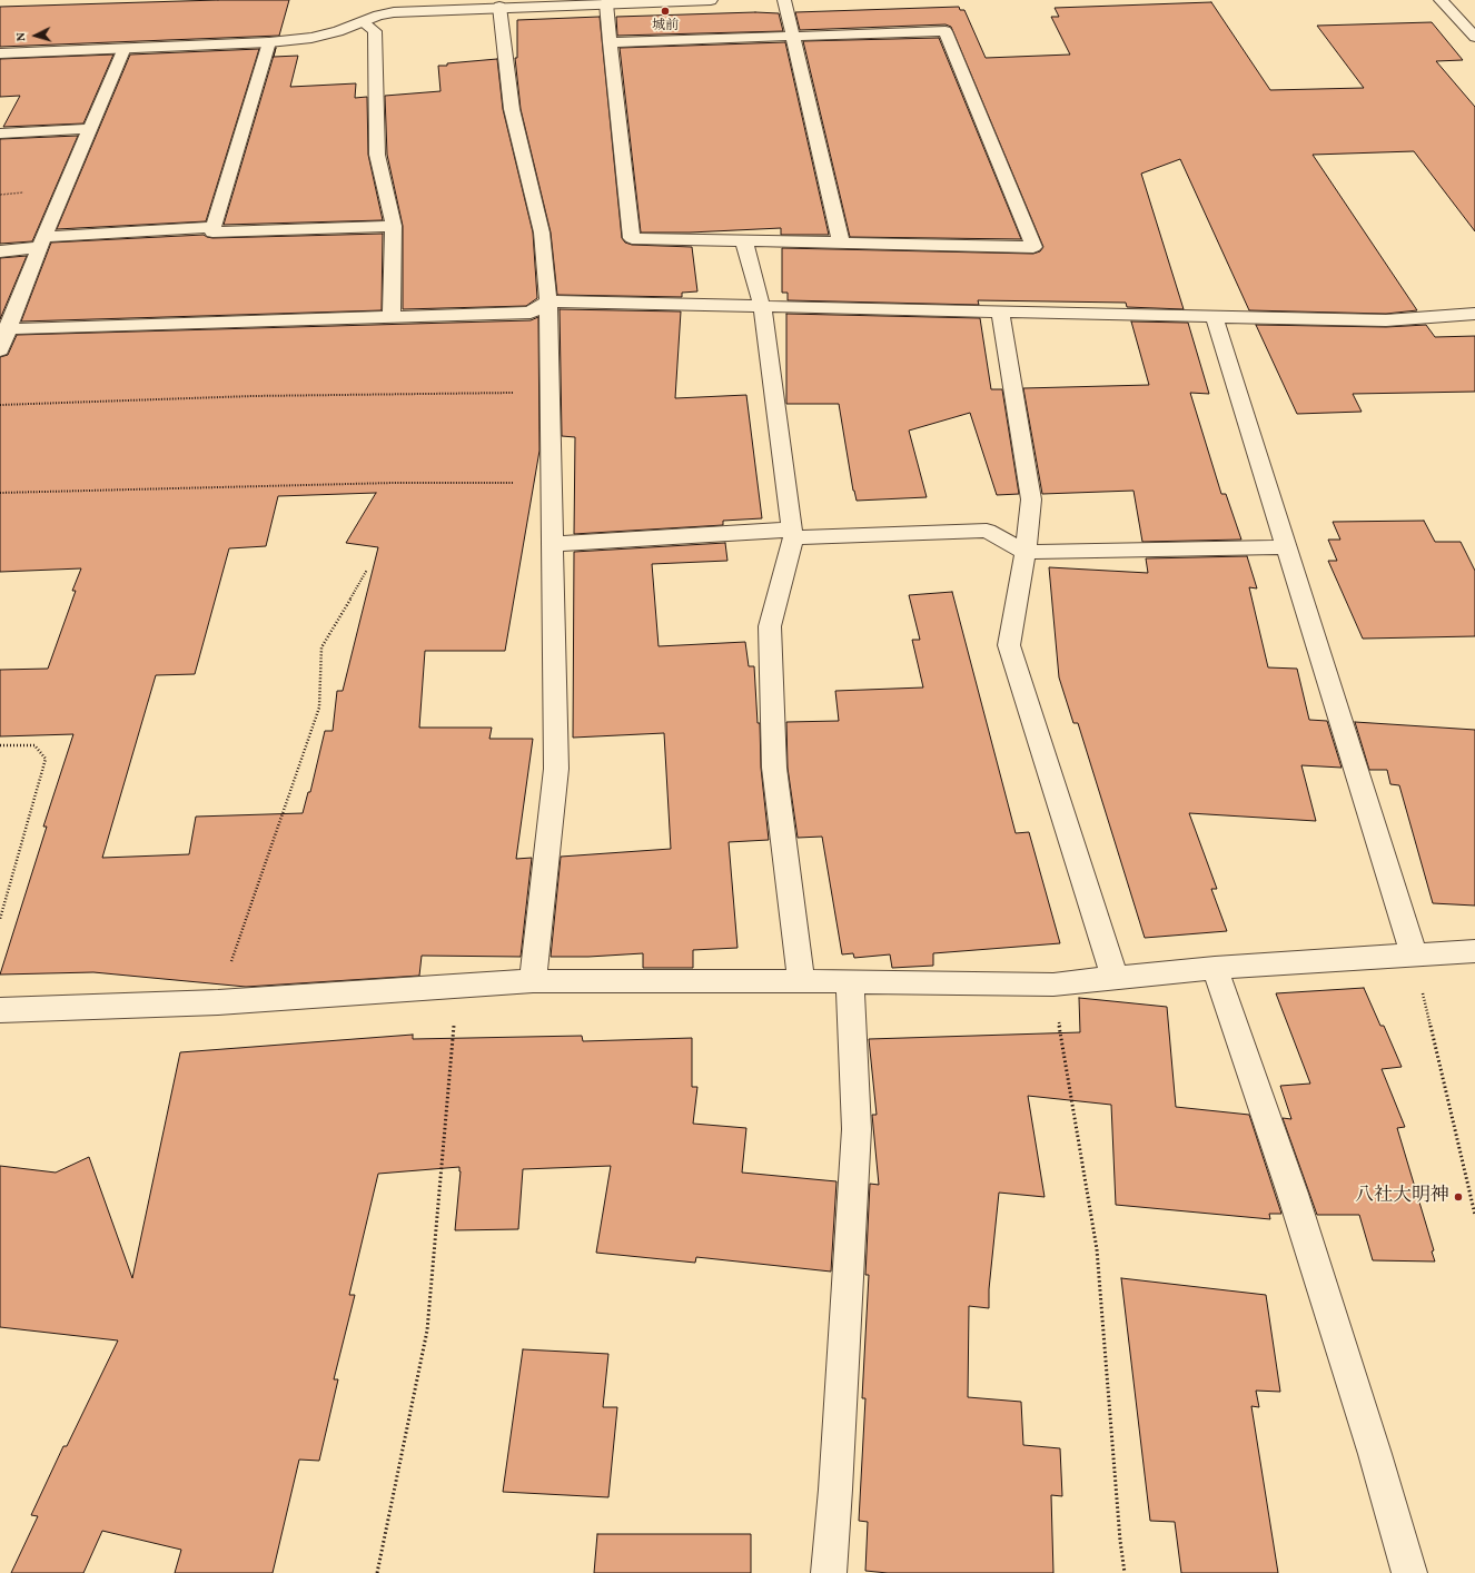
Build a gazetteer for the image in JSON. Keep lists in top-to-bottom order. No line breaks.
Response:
{"places":["城前","八社大明神"],"north":"left"}
